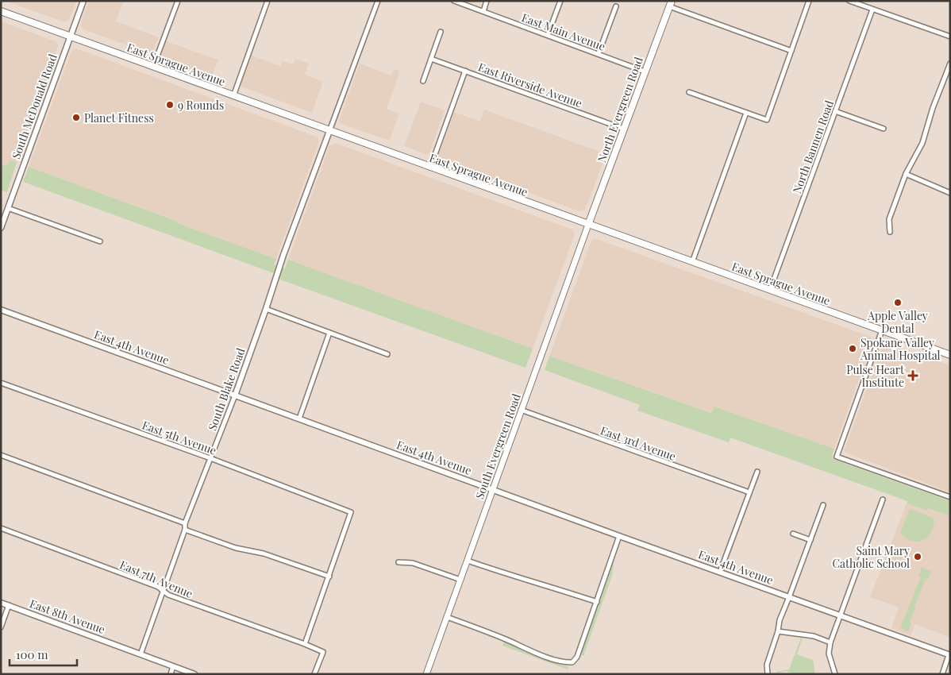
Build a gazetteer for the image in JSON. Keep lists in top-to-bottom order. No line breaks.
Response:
{"streets":{"main road":["East Sprague Avenue","North Evergreen Road","South Evergreen Road"],"street":["East Main Avenue","East Riverside Avenue","South McDonald Road","North Bannen Road","East 4th Avenue","South Blake Road","East 5th Avenue","East 3rd Avenue","East 7th Avenue","East 8th Avenue"]},"crossings":[["East Main Avenue","North Evergreen Road"],["East Sprague Avenue","South McDonald Road"],["East Sprague Avenue","North Evergreen Road"],["East Sprague Avenue","North Bannen Road"],["East Sprague Avenue","South Blake Road"],["East Sprague Avenue","South Evergreen Road"],["East Riverside Avenue","North Evergreen Road"],["North Evergreen Road","South Evergreen Road"],["East 4th Avenue","South Blake Road"],["East 4th Avenue","South Evergreen Road"],["South Blake Road","East 5th Avenue"],["South Blake Road","East 7th Avenue"],["South Blake Road","East 8th Avenue"],["East 3rd Avenue","South Evergreen Road"]],"places":{"other":["9 Rounds","Planet Fitness","Apple Valley Dental","Spokane Valley Animal Hospital","Saint Mary Catholic School"],"health":["Pulse Heart Institute"]},"scale_bar":"100 m"}
